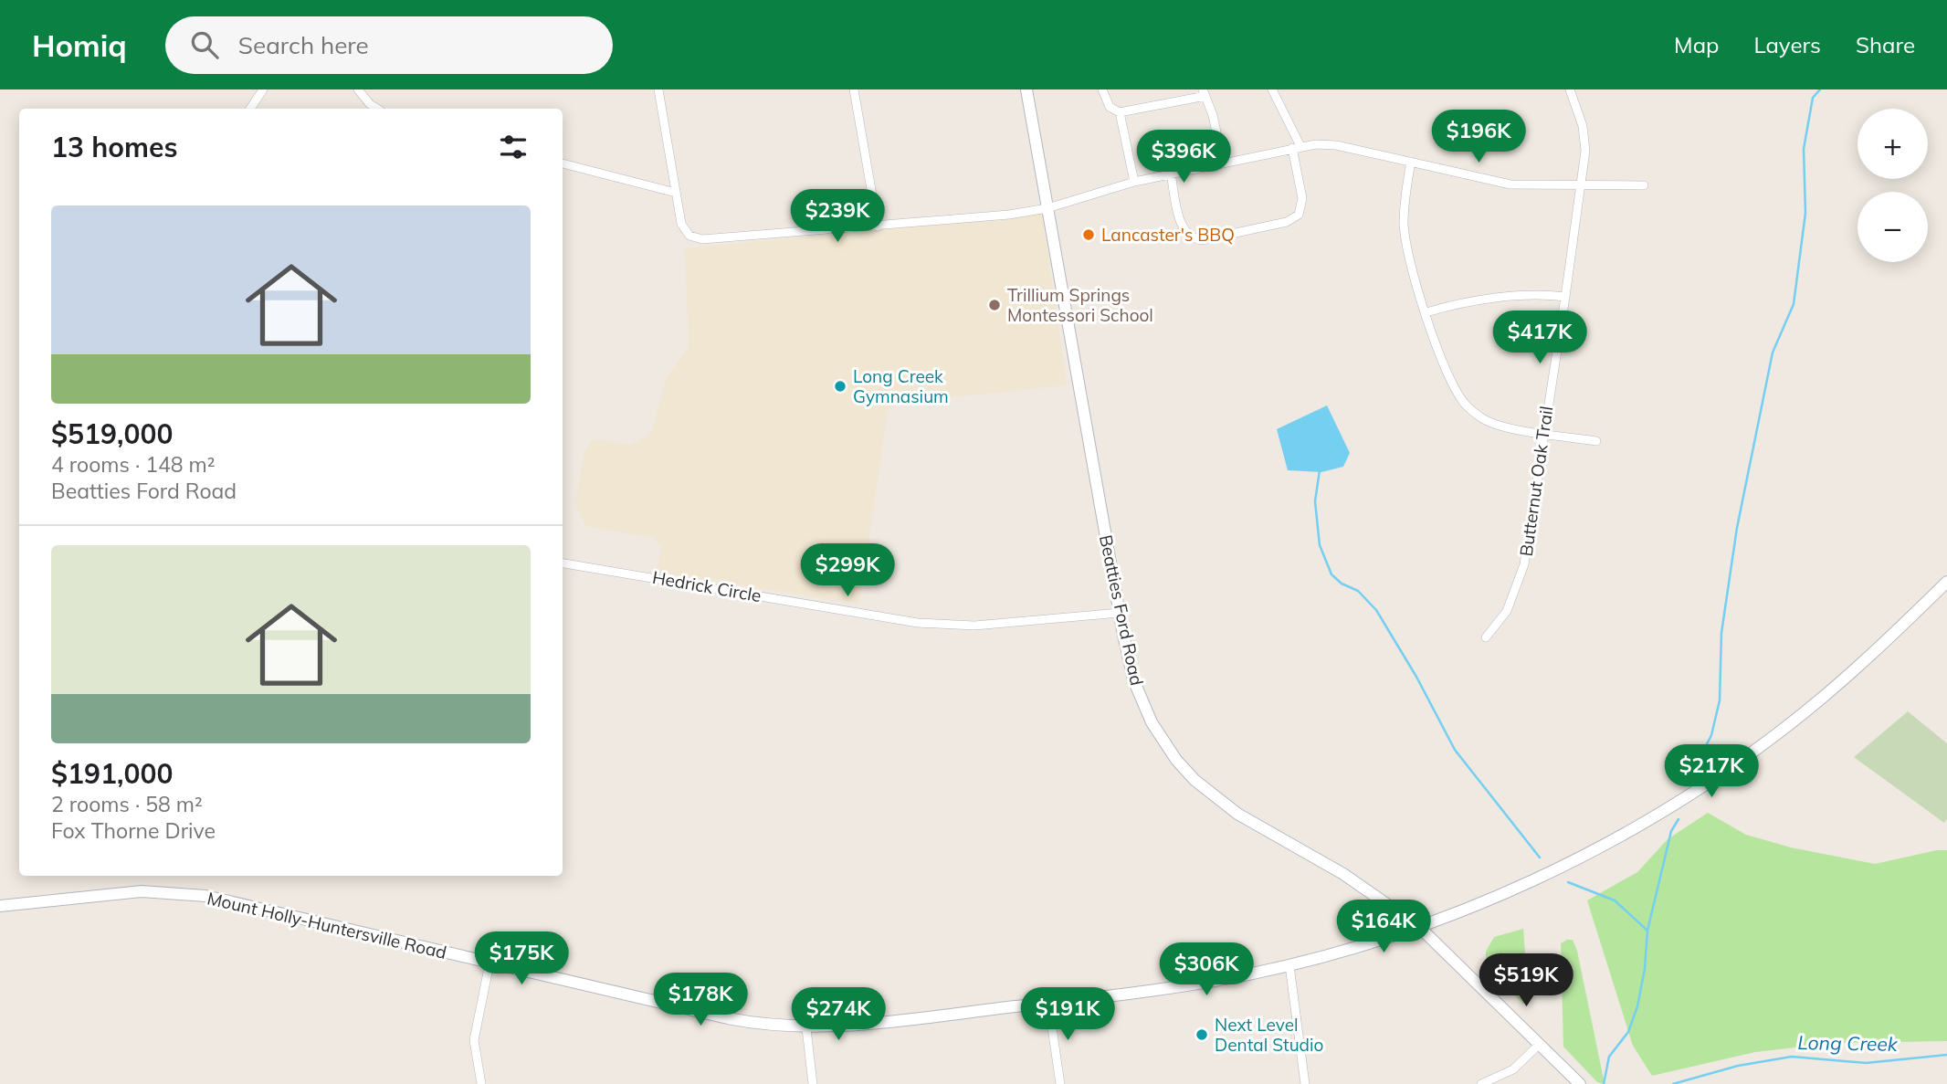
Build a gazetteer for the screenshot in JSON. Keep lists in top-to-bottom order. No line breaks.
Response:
{"streets":{"main road":["Beatties Ford Road","Mount Holly-Huntersville Road"],"street":["Butternut Oak Trail","Hedrick Circle"]},"crossings":[["Hedrick Circle","Beatties Ford Road"],["Beatties Ford Road","Mount Holly-Huntersville Road"]],"water":["Long Creek"],"places":["Lancaster's BBQ","Trillium Springs Montessori School","Long Creek Gymnasium","Next Level Dental Studio"],"page":{"header":"Homiq","search":"Search here","nav":["Map","Layers","Share"],"map_buttons":["+","−"],"heading":"13 homes","price":["$196K","$396K","$239K","$417K","$299K","$217K","$164K","$175K","$306K","$519K","$178K","$274K","$191K"],"list":[{"name":"$519,000","note":"4 rooms · 148 m² · Beatties Ford Road"},{"name":"$191,000","note":"2 rooms · 58 m² · Fox Thorne Drive"}]}}
